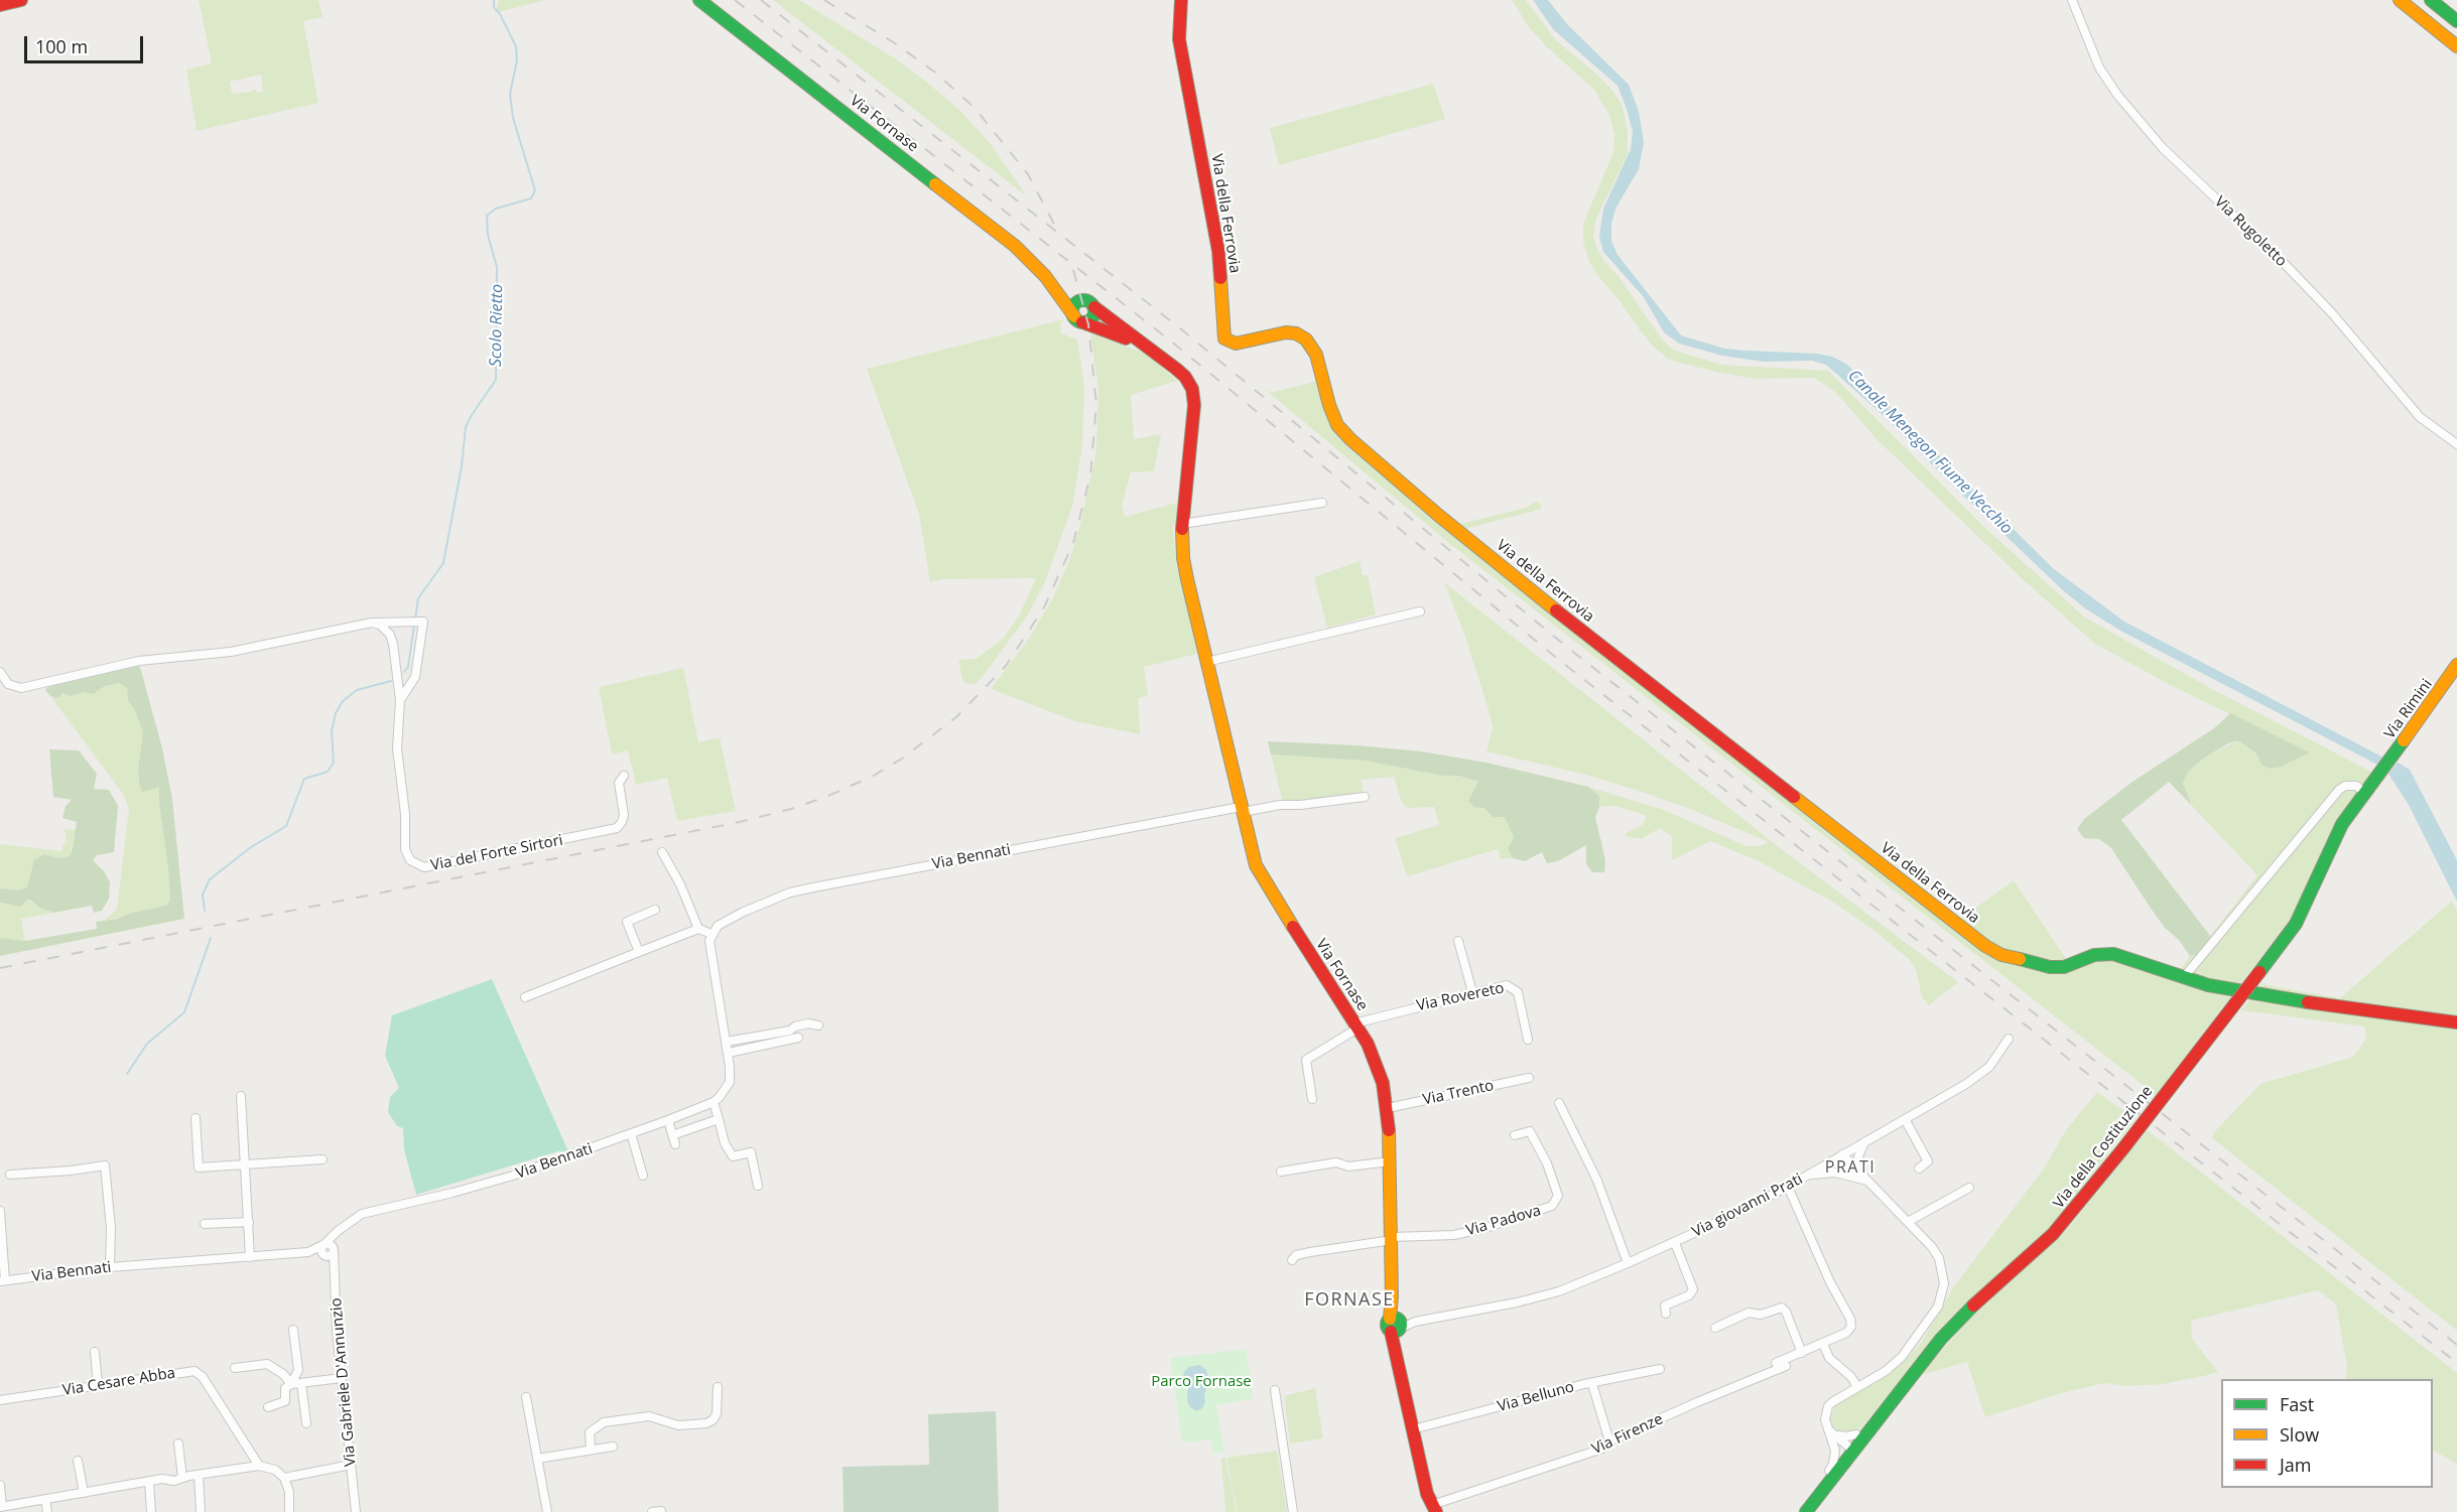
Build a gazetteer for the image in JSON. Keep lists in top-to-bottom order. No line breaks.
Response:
{"streets":{"main road":["Via Fornase","Via della Ferrovia","Via Rimini","Via della Costituzione"],"street":["Via Rugoletto","Via del Forte Sirtori","Via Bennati","Via Rovereto","Via Trento","Via giovanni Prati","Via Padova","Via Cesare Abba","Via Gabriele D'Annunzio","Via Belluno","Via Firenze"]},"crossings":[["Via Fornase","Via Bennati"],["Via Fornase","Via Rovereto"],["Via Fornase","Via Trento"],["Via Fornase","Via giovanni Prati"],["Via Fornase","Via Padova"],["Via Fornase","Via Belluno"],["Via Fornase","Via Firenze"],["Via Rimini","Via della Costituzione"],["Via Bennati","Via Gabriele D'Annunzio"]],"districts":["PRATI","FORNASE"],"water":["Scolo Rietto","Canale Menegon Fiume Vecchio"],"parks":["Parco Fornase"],"legend":["Fast","Slow","Jam"],"scale_bar":"100 m"}
